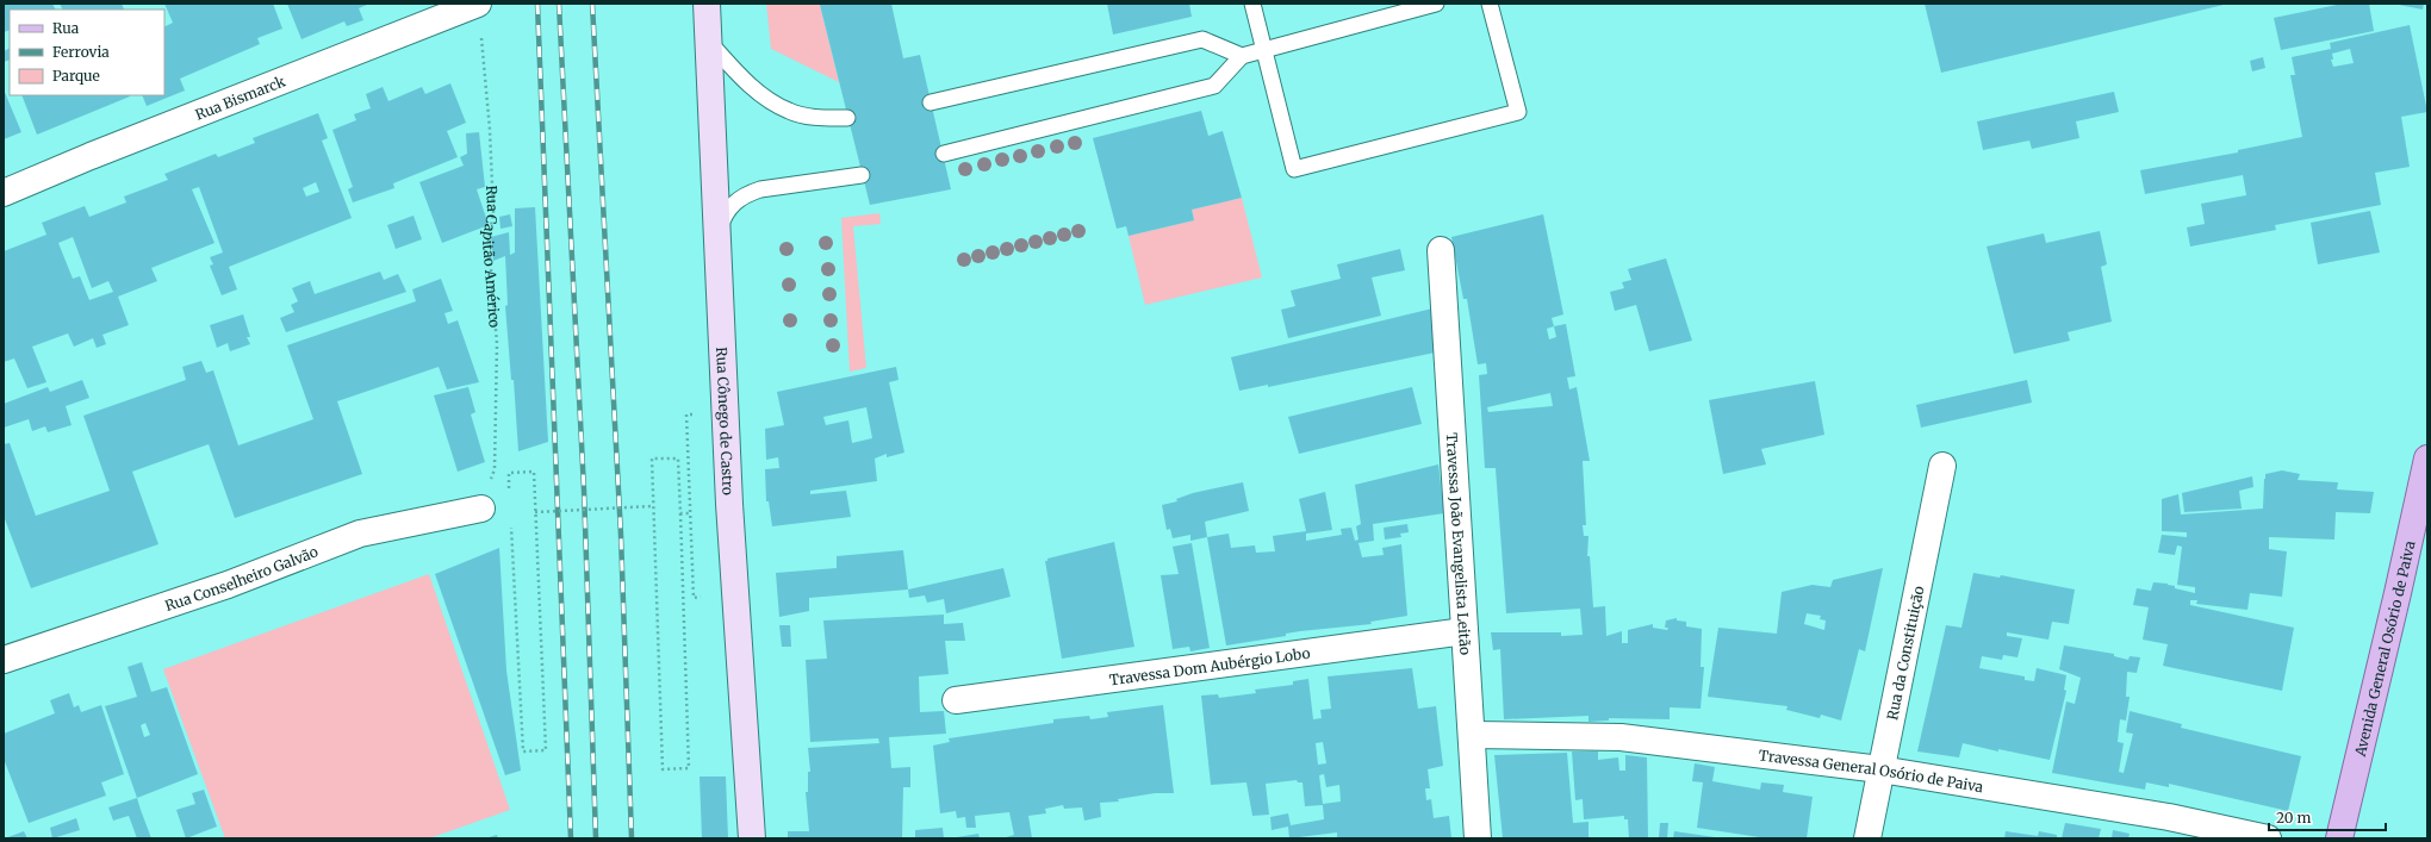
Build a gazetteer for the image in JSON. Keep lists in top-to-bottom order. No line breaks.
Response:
{"streets":{"main road":["Rua Cônego de Castro","Avenida General Osório de Paiva"],"street":["Rua Bismarck","Travessa João Evangelista Leitão","Rua Conselheiro Galvão","Rua da Constituição","Travessa Dom Aubérgio Lobo","Travessa General Osório de Paiva"],"path":["Rua Capitão Américo"]},"crossings":[["Rua Bismarck","Rua Capitão Américo"],["Rua Capitão Américo","Rua Conselheiro Galvão"],["Travessa João Evangelista Leitão","Travessa Dom Aubérgio Lobo"],["Travessa João Evangelista Leitão","Travessa General Osório de Paiva"],["Rua da Constituição","Travessa General Osório de Paiva"]],"legend":["Rua","Ferrovia","Parque"],"scale_bar":"20 m"}
